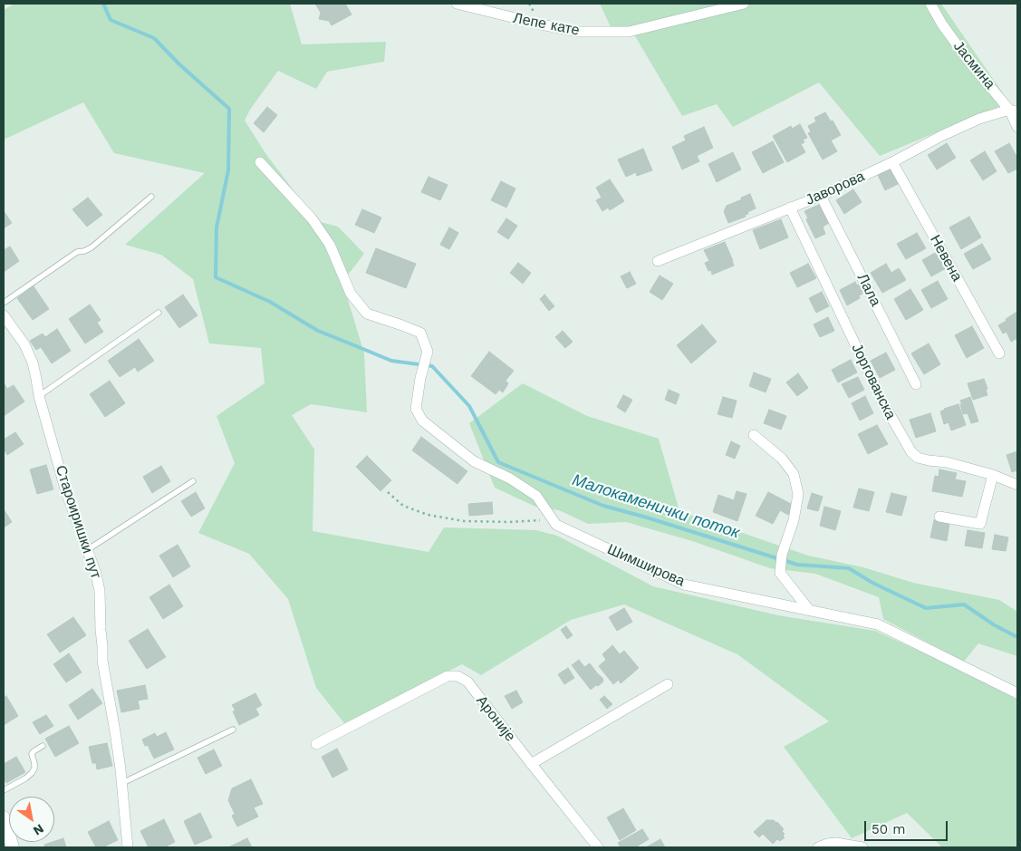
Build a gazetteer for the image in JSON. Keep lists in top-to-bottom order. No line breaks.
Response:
{"streets":{"street":["Лепе кате","Јасмина","Јаворова","Невена","Лала","Јоргованска","Староиришки пут","Шимширова","Ароније"]},"crossings":[["Јасмина","Јаворова"],["Јаворова","Невена"],["Јаворова","Лала"],["Јаворова","Јоргованска"]],"water":["Малокаменички поток"],"scale_bar":"50 m","north":"bottom right"}
